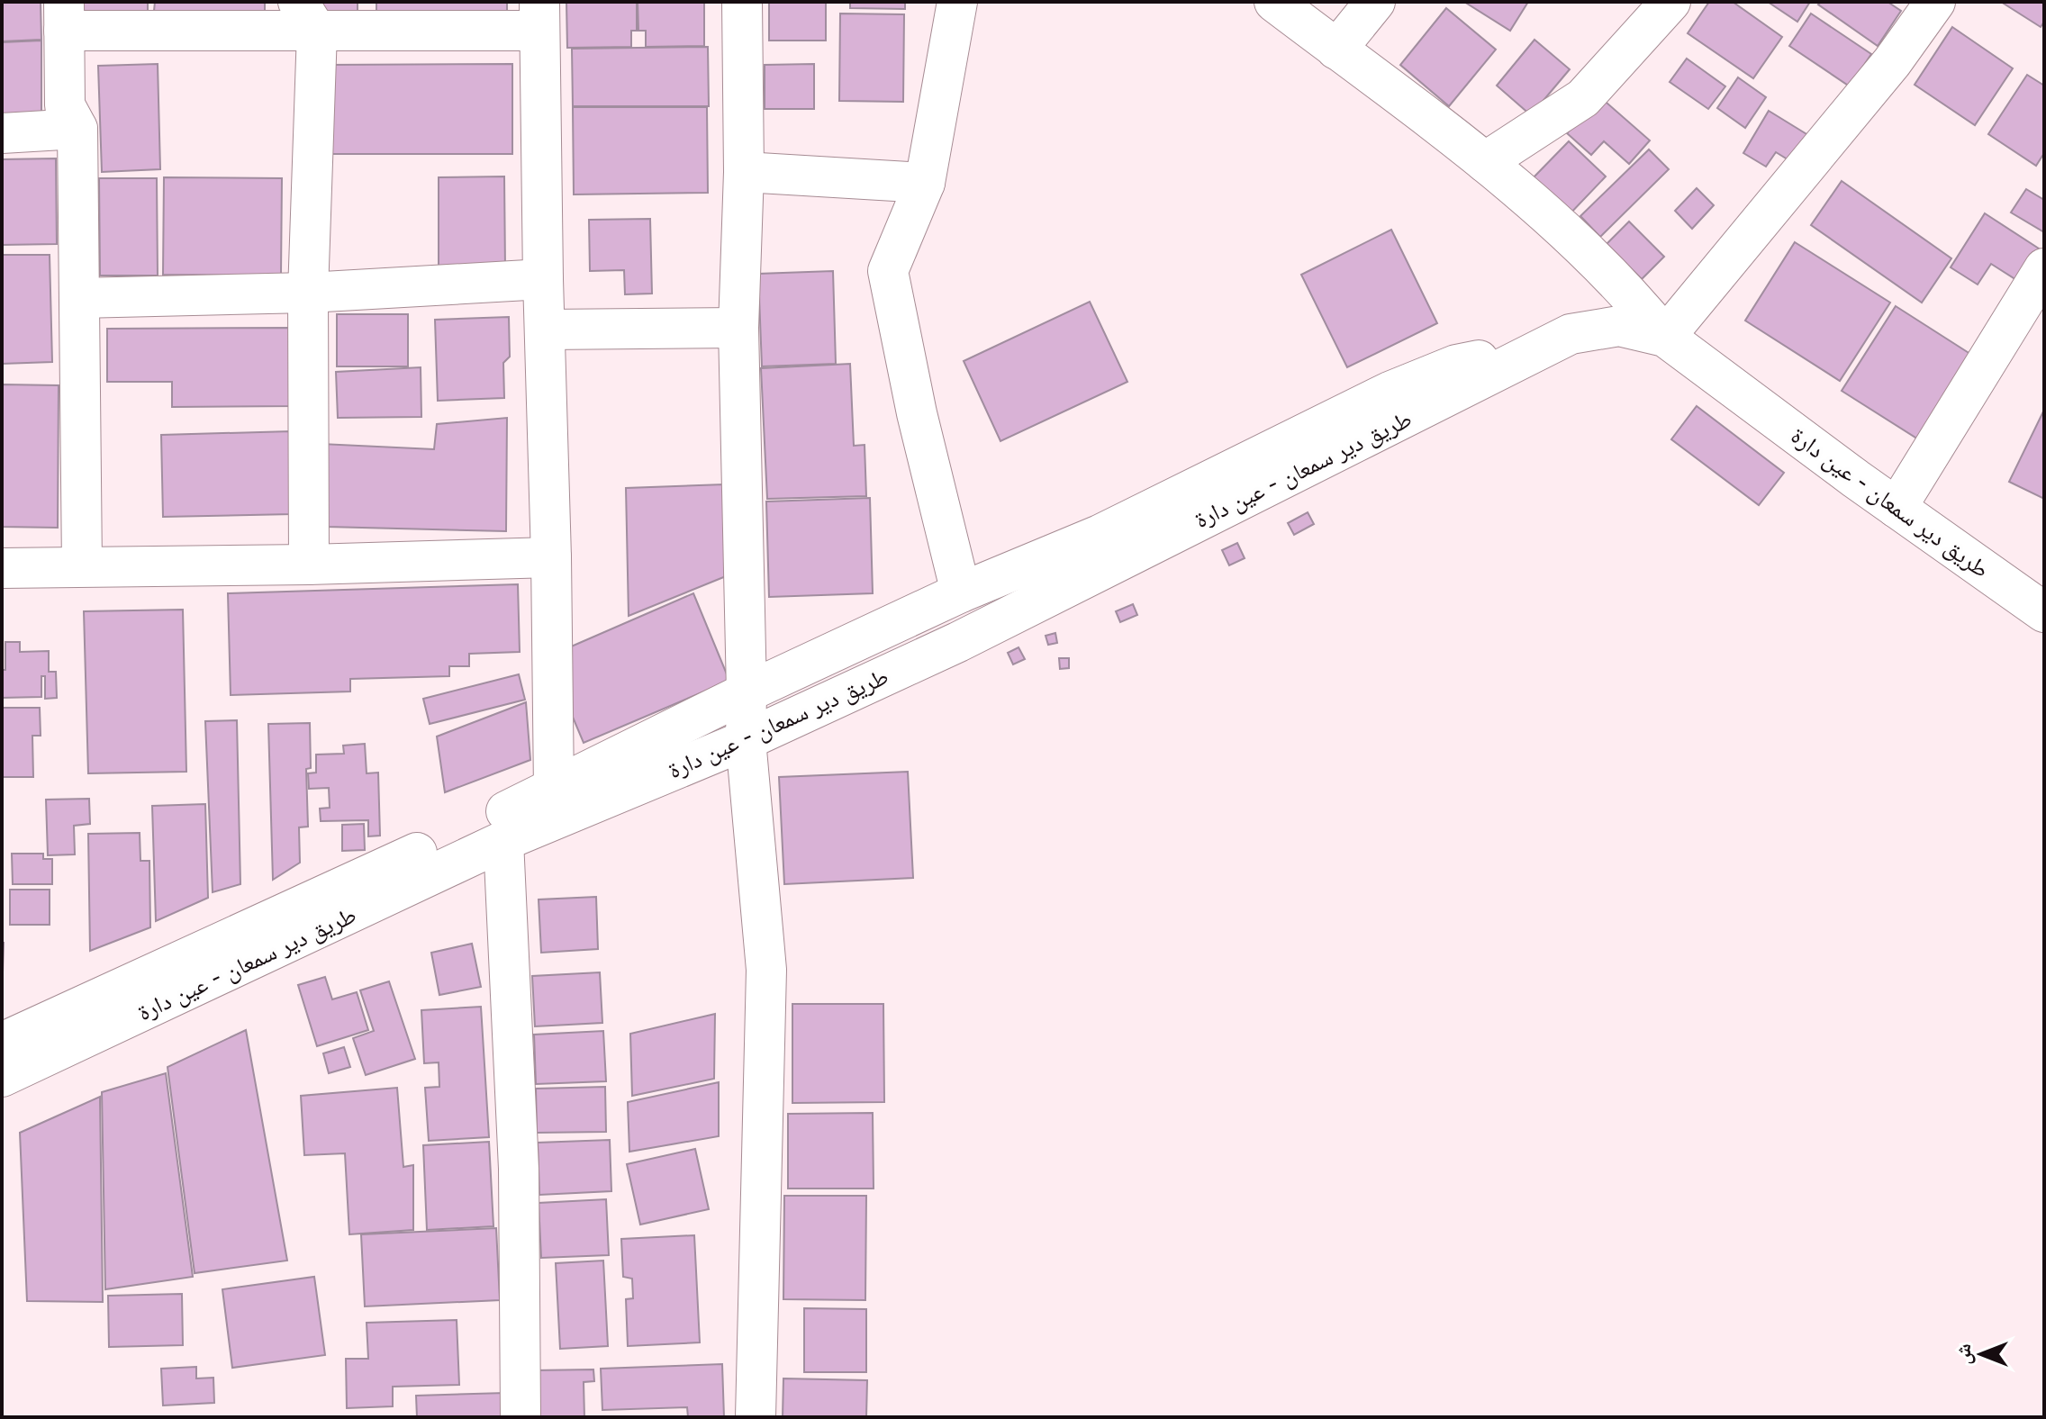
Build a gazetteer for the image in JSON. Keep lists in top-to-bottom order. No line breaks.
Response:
{"streets":{"street":["طريق دير سمعان - عين دارة"]},"north":"left"}
